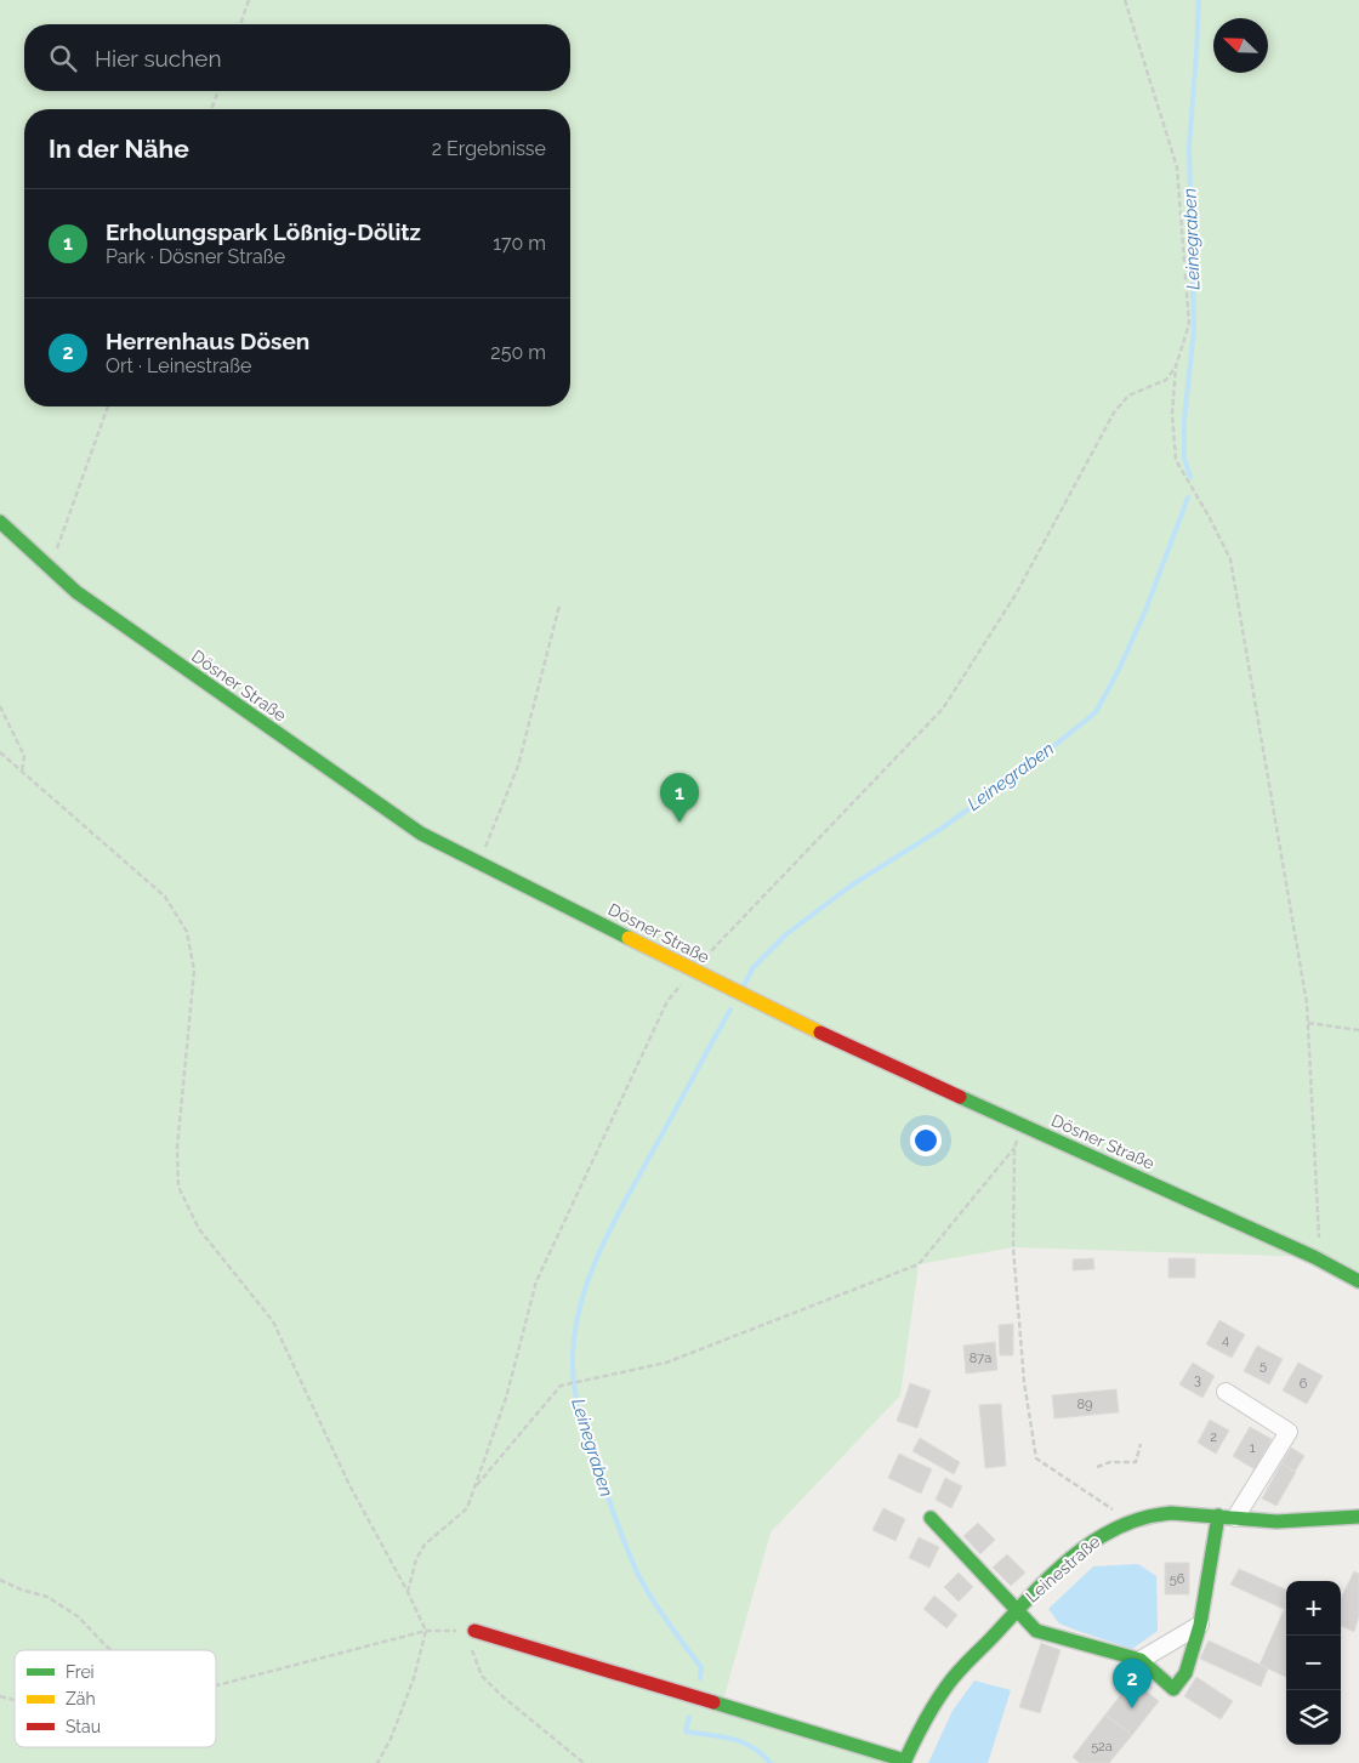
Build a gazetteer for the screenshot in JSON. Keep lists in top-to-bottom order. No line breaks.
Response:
{"streets":{"street":["Dösner Straße","Leinestraße"]},"water":["Leinegraben"],"house_numbers":["4","87a","5","3","6","89","2","1","56","52a"],"legend":["Frei","Zäh","Stau"],"north":"top left","page":{"search":"Hier suchen","heading":["In der Nähe","2 Ergebnisse"],"list":[{"mark":"1","name":"Erholungspark Lößnig-Dölitz","note":"Park · Dösner Straße","value":"170 m"},{"mark":"2","name":"Herrenhaus Dösen","note":"Ort · Leinestraße","value":"250 m"}],"pins":["1","2"],"map_buttons":["+","−"]}}
